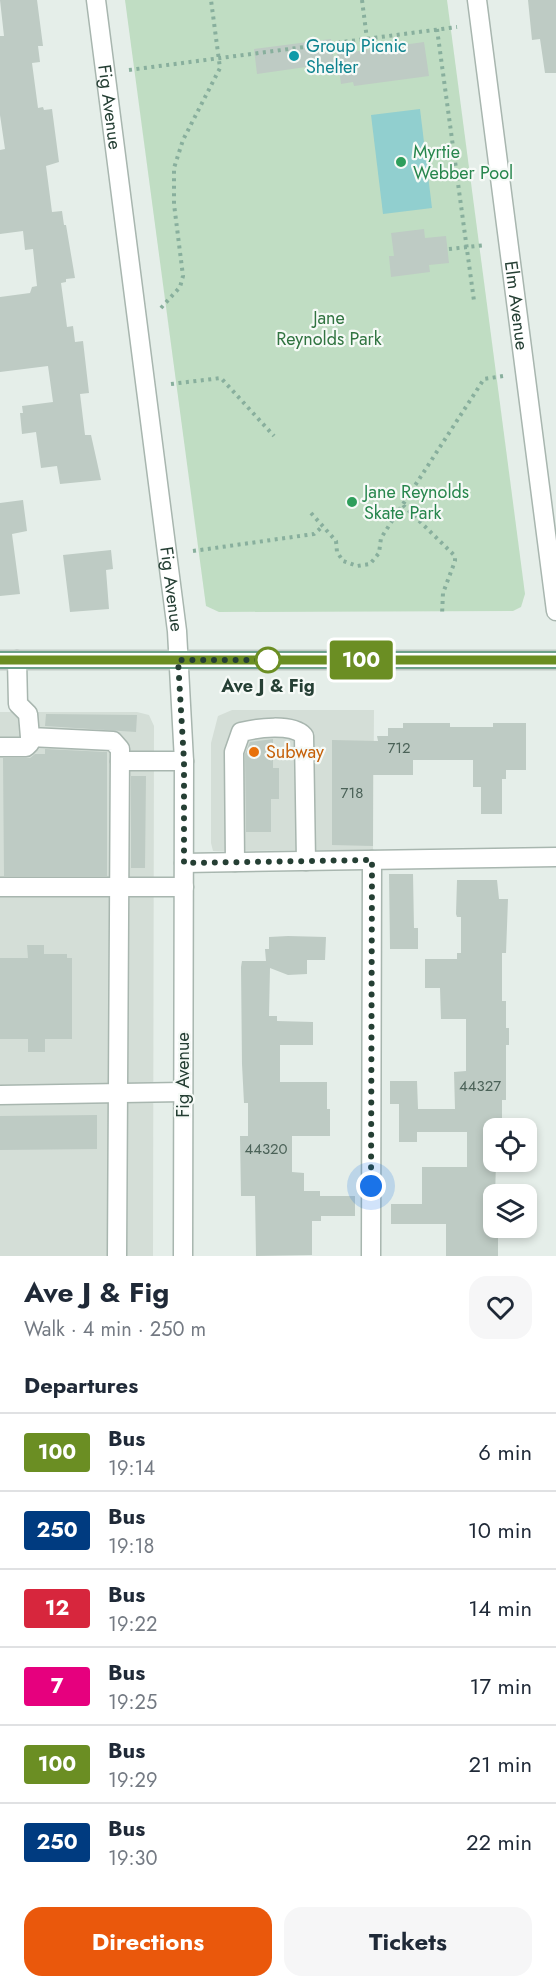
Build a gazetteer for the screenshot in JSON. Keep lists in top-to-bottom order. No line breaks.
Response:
{"streets":{"street":["Fig Avenue","Elm Avenue"]},"parks":["Jane Reynolds Park"],"places":["Group Picnic Shelter","Myrtie Webber Pool","Jane Reynolds Skate Park","Ave J & Fig","Subway"],"lines":["bus line 100"],"house_numbers":["712","718","44327","44320"],"page":{"on_map":"100","heading":[["Ave J & Fig","Walk · 4 min · 250 m"],"Departures"],"list":[{"mark":"100","name":"Bus","note":"19:14","value":"6 min"},{"mark":"250","name":"Bus","note":"19:18","value":"10 min"},{"mark":"12","name":"Bus","note":"19:22","value":"14 min"},{"mark":"7","name":"Bus","note":"19:25","value":"17 min"},{"mark":"100","name":"Bus","note":"19:29","value":"21 min"},{"mark":"250","name":"Bus","note":"19:30","value":"22 min"}],"buttons":["Directions","Tickets"]}}
